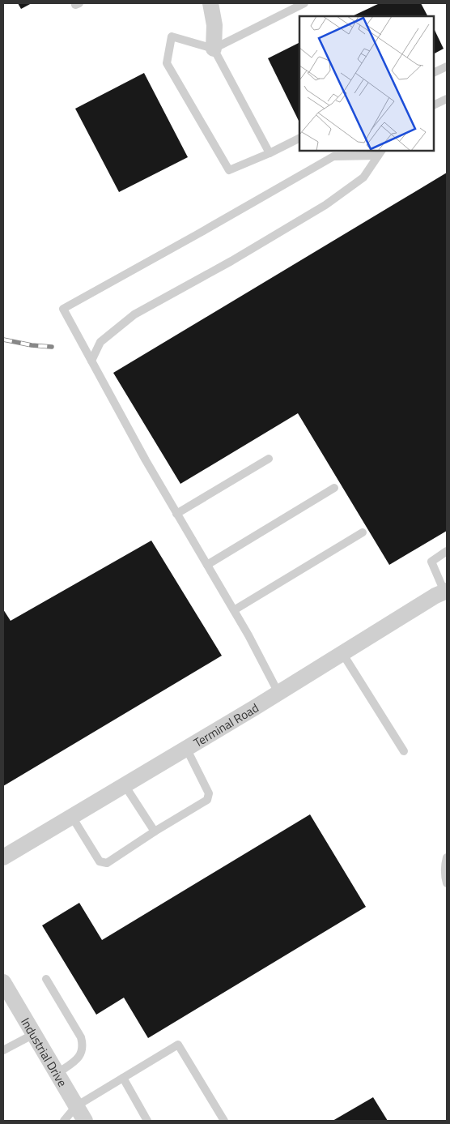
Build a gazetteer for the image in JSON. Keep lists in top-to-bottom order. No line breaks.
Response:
{"streets":{"street":["Terminal Road","Industrial Drive"]}}
